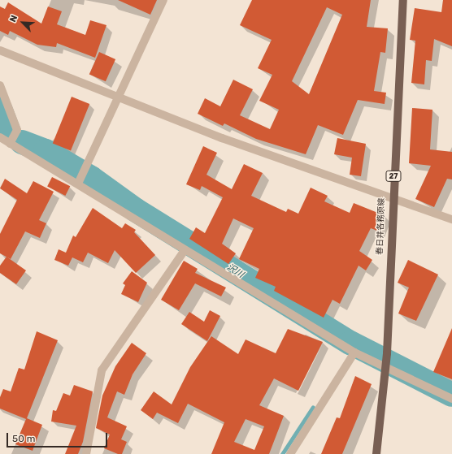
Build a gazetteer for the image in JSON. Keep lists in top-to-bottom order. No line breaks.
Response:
{"streets":{"main road":["27","春日井各務原線"]},"water":["沢川"],"scale_bar":"50 m","north":"top left"}
